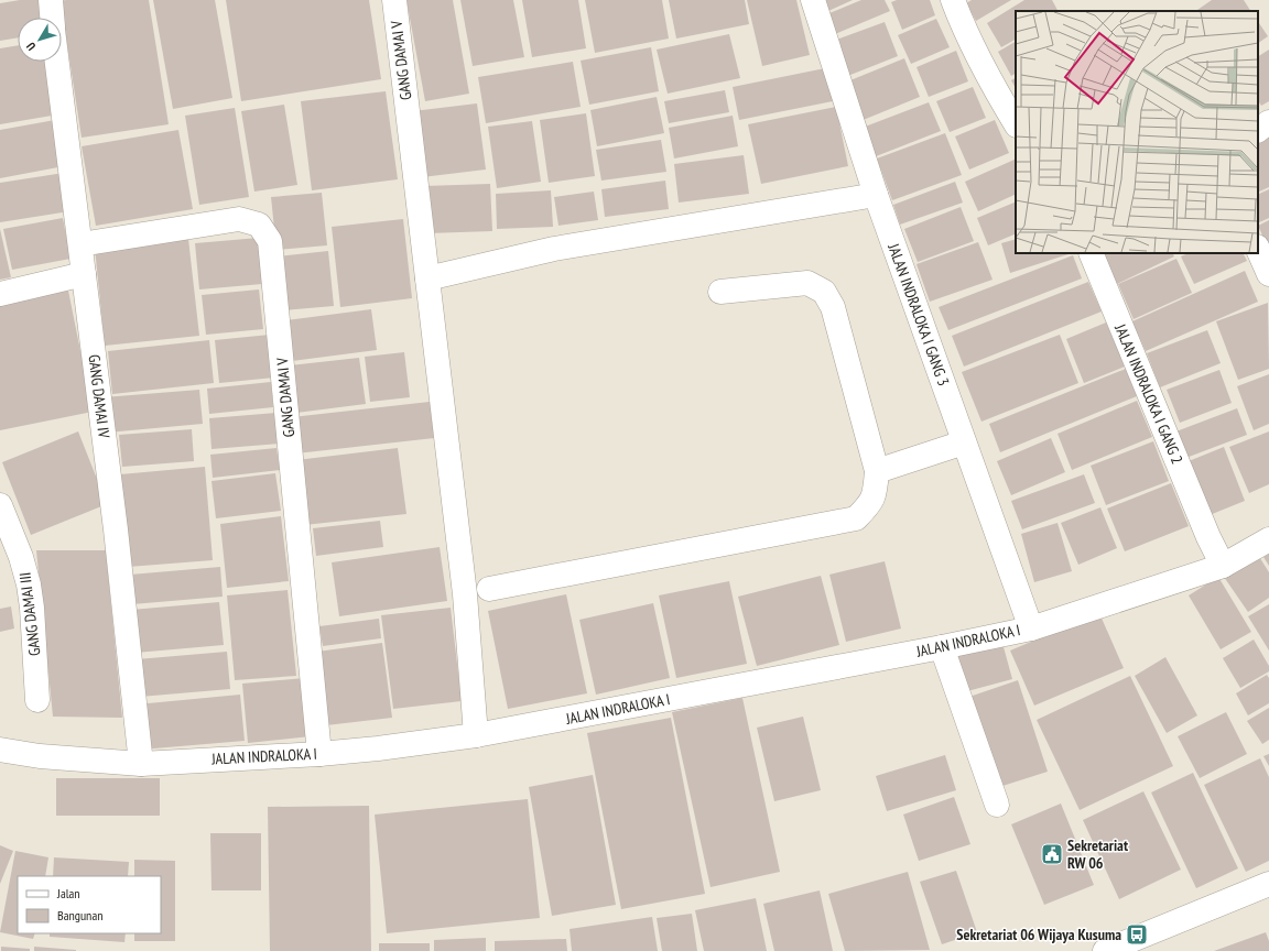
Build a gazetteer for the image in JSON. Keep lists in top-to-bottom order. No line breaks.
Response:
{"streets":{"street":["GANG DAMAI V","JALAN INDRALOKA I GANG 3","JALAN INDRALOKA I GANG 2","GANG DAMAI IV","GANG DAMAI III","JALAN INDRALOKA I"]},"crossings":[["GANG DAMAI V","GANG DAMAI IV"],["GANG DAMAI V","JALAN INDRALOKA I"],["JALAN INDRALOKA I GANG 3","JALAN INDRALOKA I"],["JALAN INDRALOKA I GANG 2","JALAN INDRALOKA I"],["GANG DAMAI IV","JALAN INDRALOKA I"]],"places":{"public building":["Sekretariat RW 06"],"bus stop":["Sekretariat 06 Wijaya Kusuma"]},"legend":["Jalan","Bangunan"],"north":"bottom left"}
